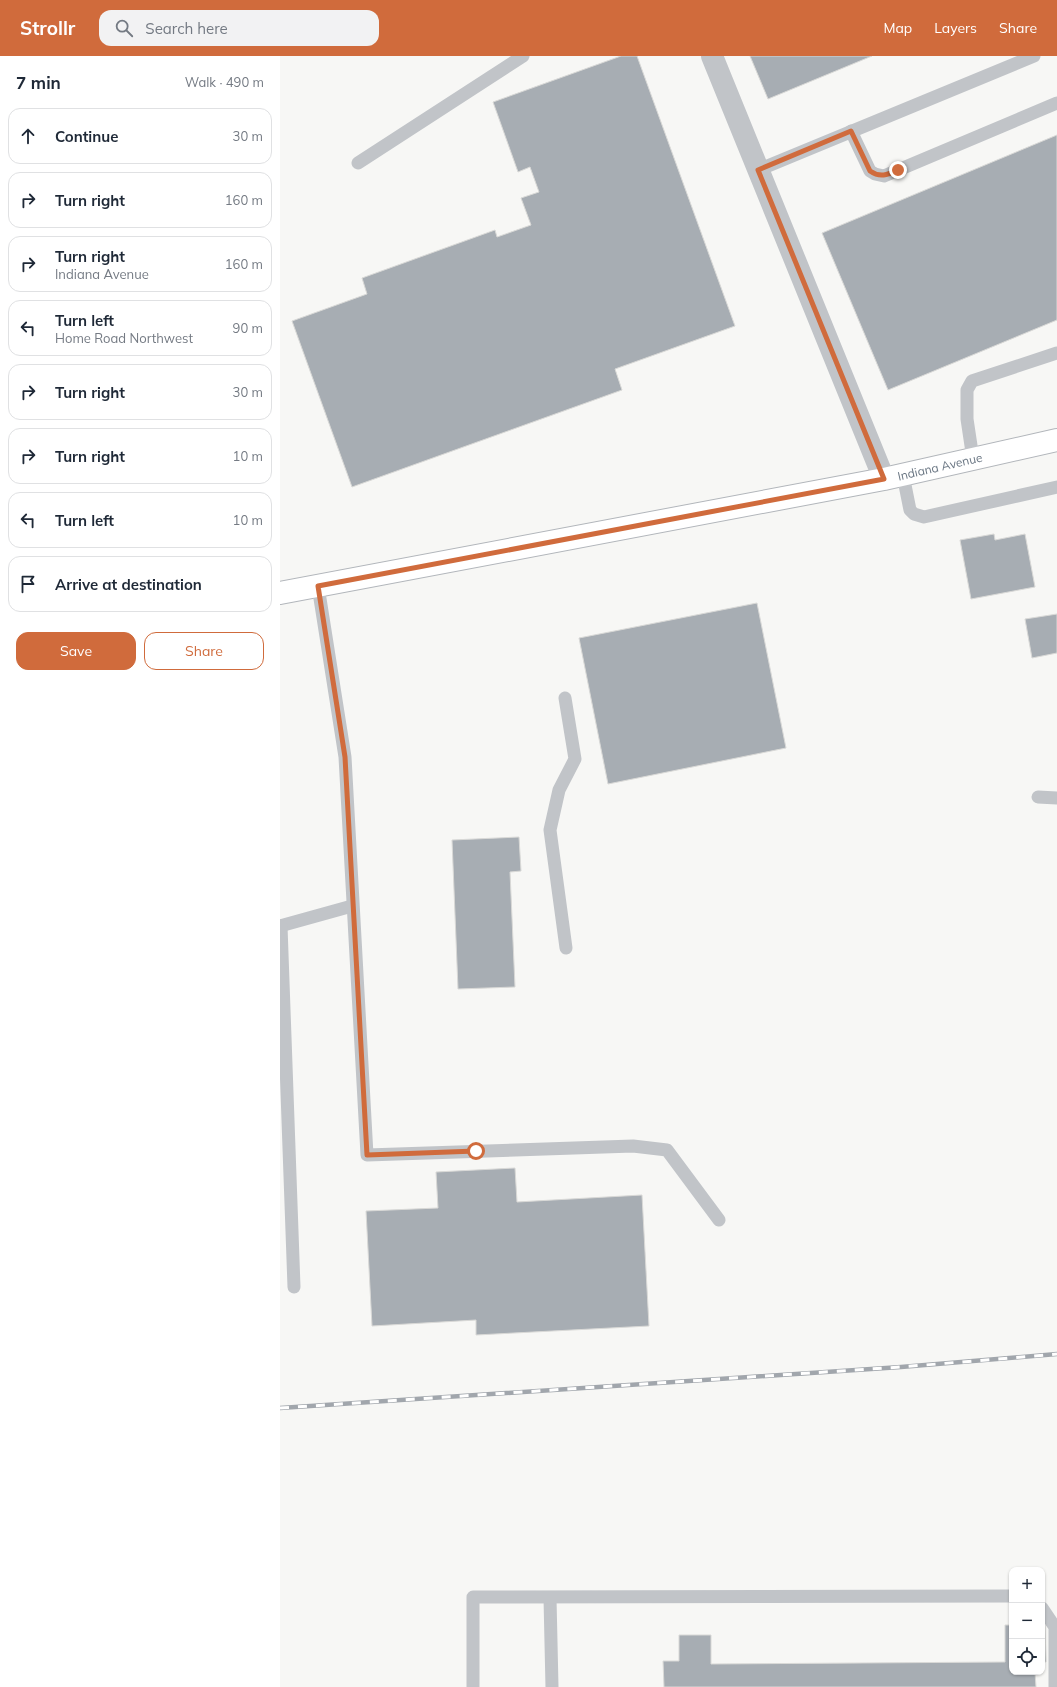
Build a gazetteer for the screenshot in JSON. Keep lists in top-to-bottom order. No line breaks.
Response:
{"streets":{"main road":["Indiana Avenue"]},"page":{"header":"Strollr","search":"Search here","nav":["Map","Layers","Share"],"heading":["7 min","Walk · 490 m"],"list":[["Continue","30 m"],["Turn right","160 m"],["Turn right","Indiana Avenue","160 m"],["Turn left","Home Road Northwest","90 m"],["Turn right","30 m"],["Turn right","10 m"],["Turn left","10 m"],"Arrive at destination"],"buttons":["Save","Share"],"map_buttons":["+","−"]}}
